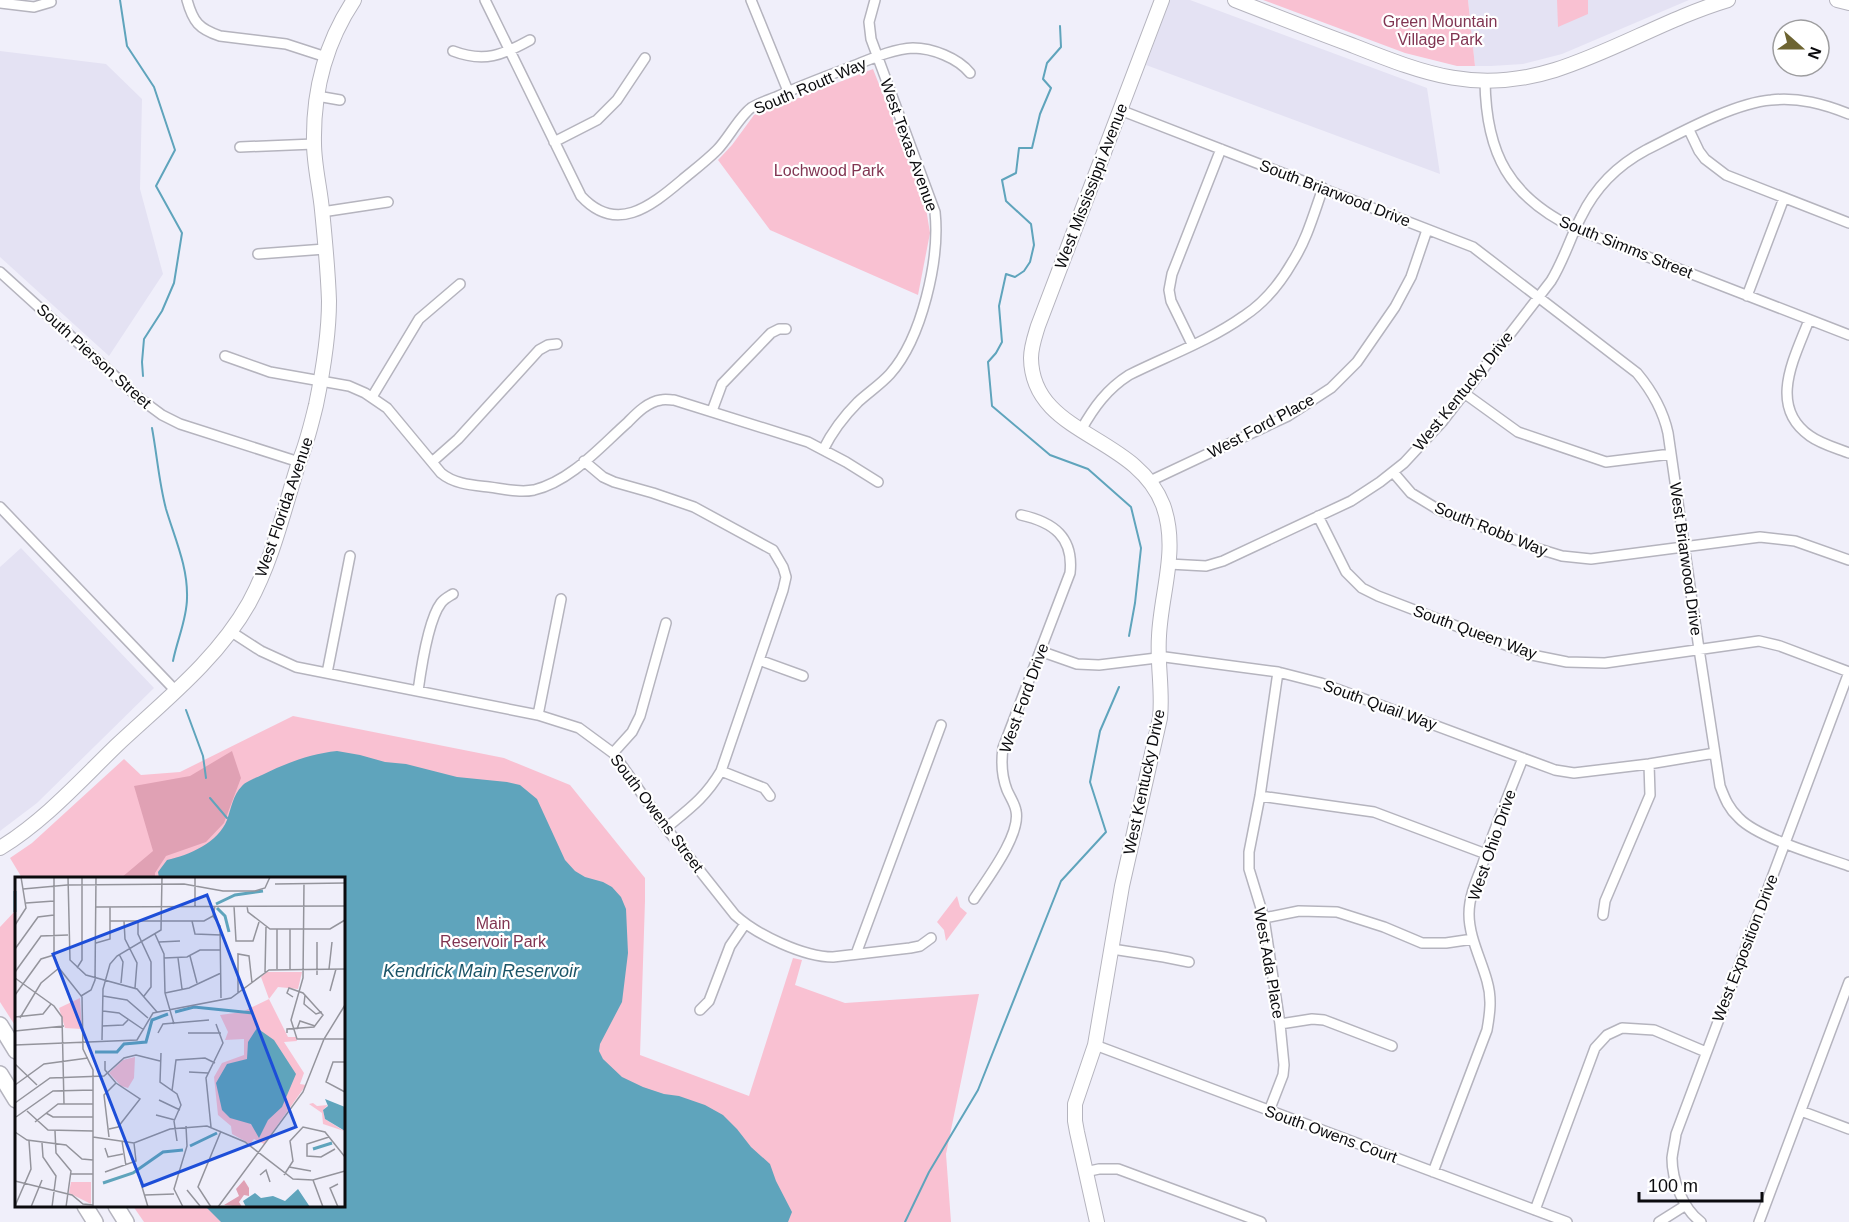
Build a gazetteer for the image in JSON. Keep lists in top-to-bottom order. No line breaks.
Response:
{"streets":{"street":["South Routt Way","West Texas Avenue","West Mississippi Avenue","South Briarwood Drive","South Simms Street","South Pierson Street","West Kentucky Drive","West Ford Place","West Florida Avenue","South Robb Way","West Briarwood Drive","South Queen Way","West Ford Drive","South Quail Way","South Owens Street","West Ohio Drive","West Exposition Drive","West Ada Place","South Owens Court"]},"crossings":[["South Routt Way","West Texas Avenue"],["West Mississippi Avenue","South Briarwood Drive"],["South Briarwood Drive","West Kentucky Drive"],["South Briarwood Drive","West Ford Place"],["South Briarwood Drive","West Briarwood Drive"],["South Simms Street","West Kentucky Drive"],["South Pierson Street","West Florida Avenue"],["West Kentucky Drive","South Robb Way"],["West Kentucky Drive","West Briarwood Drive"],["West Kentucky Drive","South Queen Way"],["West Kentucky Drive","South Quail Way"],["West Kentucky Drive","South Owens Court"],["West Florida Avenue","South Owens Street"],["South Robb Way","West Briarwood Drive"],["West Briarwood Drive","South Queen Way"],["West Briarwood Drive","South Quail Way"],["West Briarwood Drive","West Exposition Drive"],["South Queen Way","West Exposition Drive"],["West Ford Drive","South Quail Way"],["South Quail Way","West Ohio Drive"],["South Quail Way","West Ada Place"],["West Ohio Drive","South Owens Court"],["West Ada Place","South Owens Court"]],"water":["Kendrick Main Reservoir"],"parks":["Green Mountain Village Park","Lochwood Park","Main Reservoir Park"],"scale_bar":"100 m","north":"right"}
